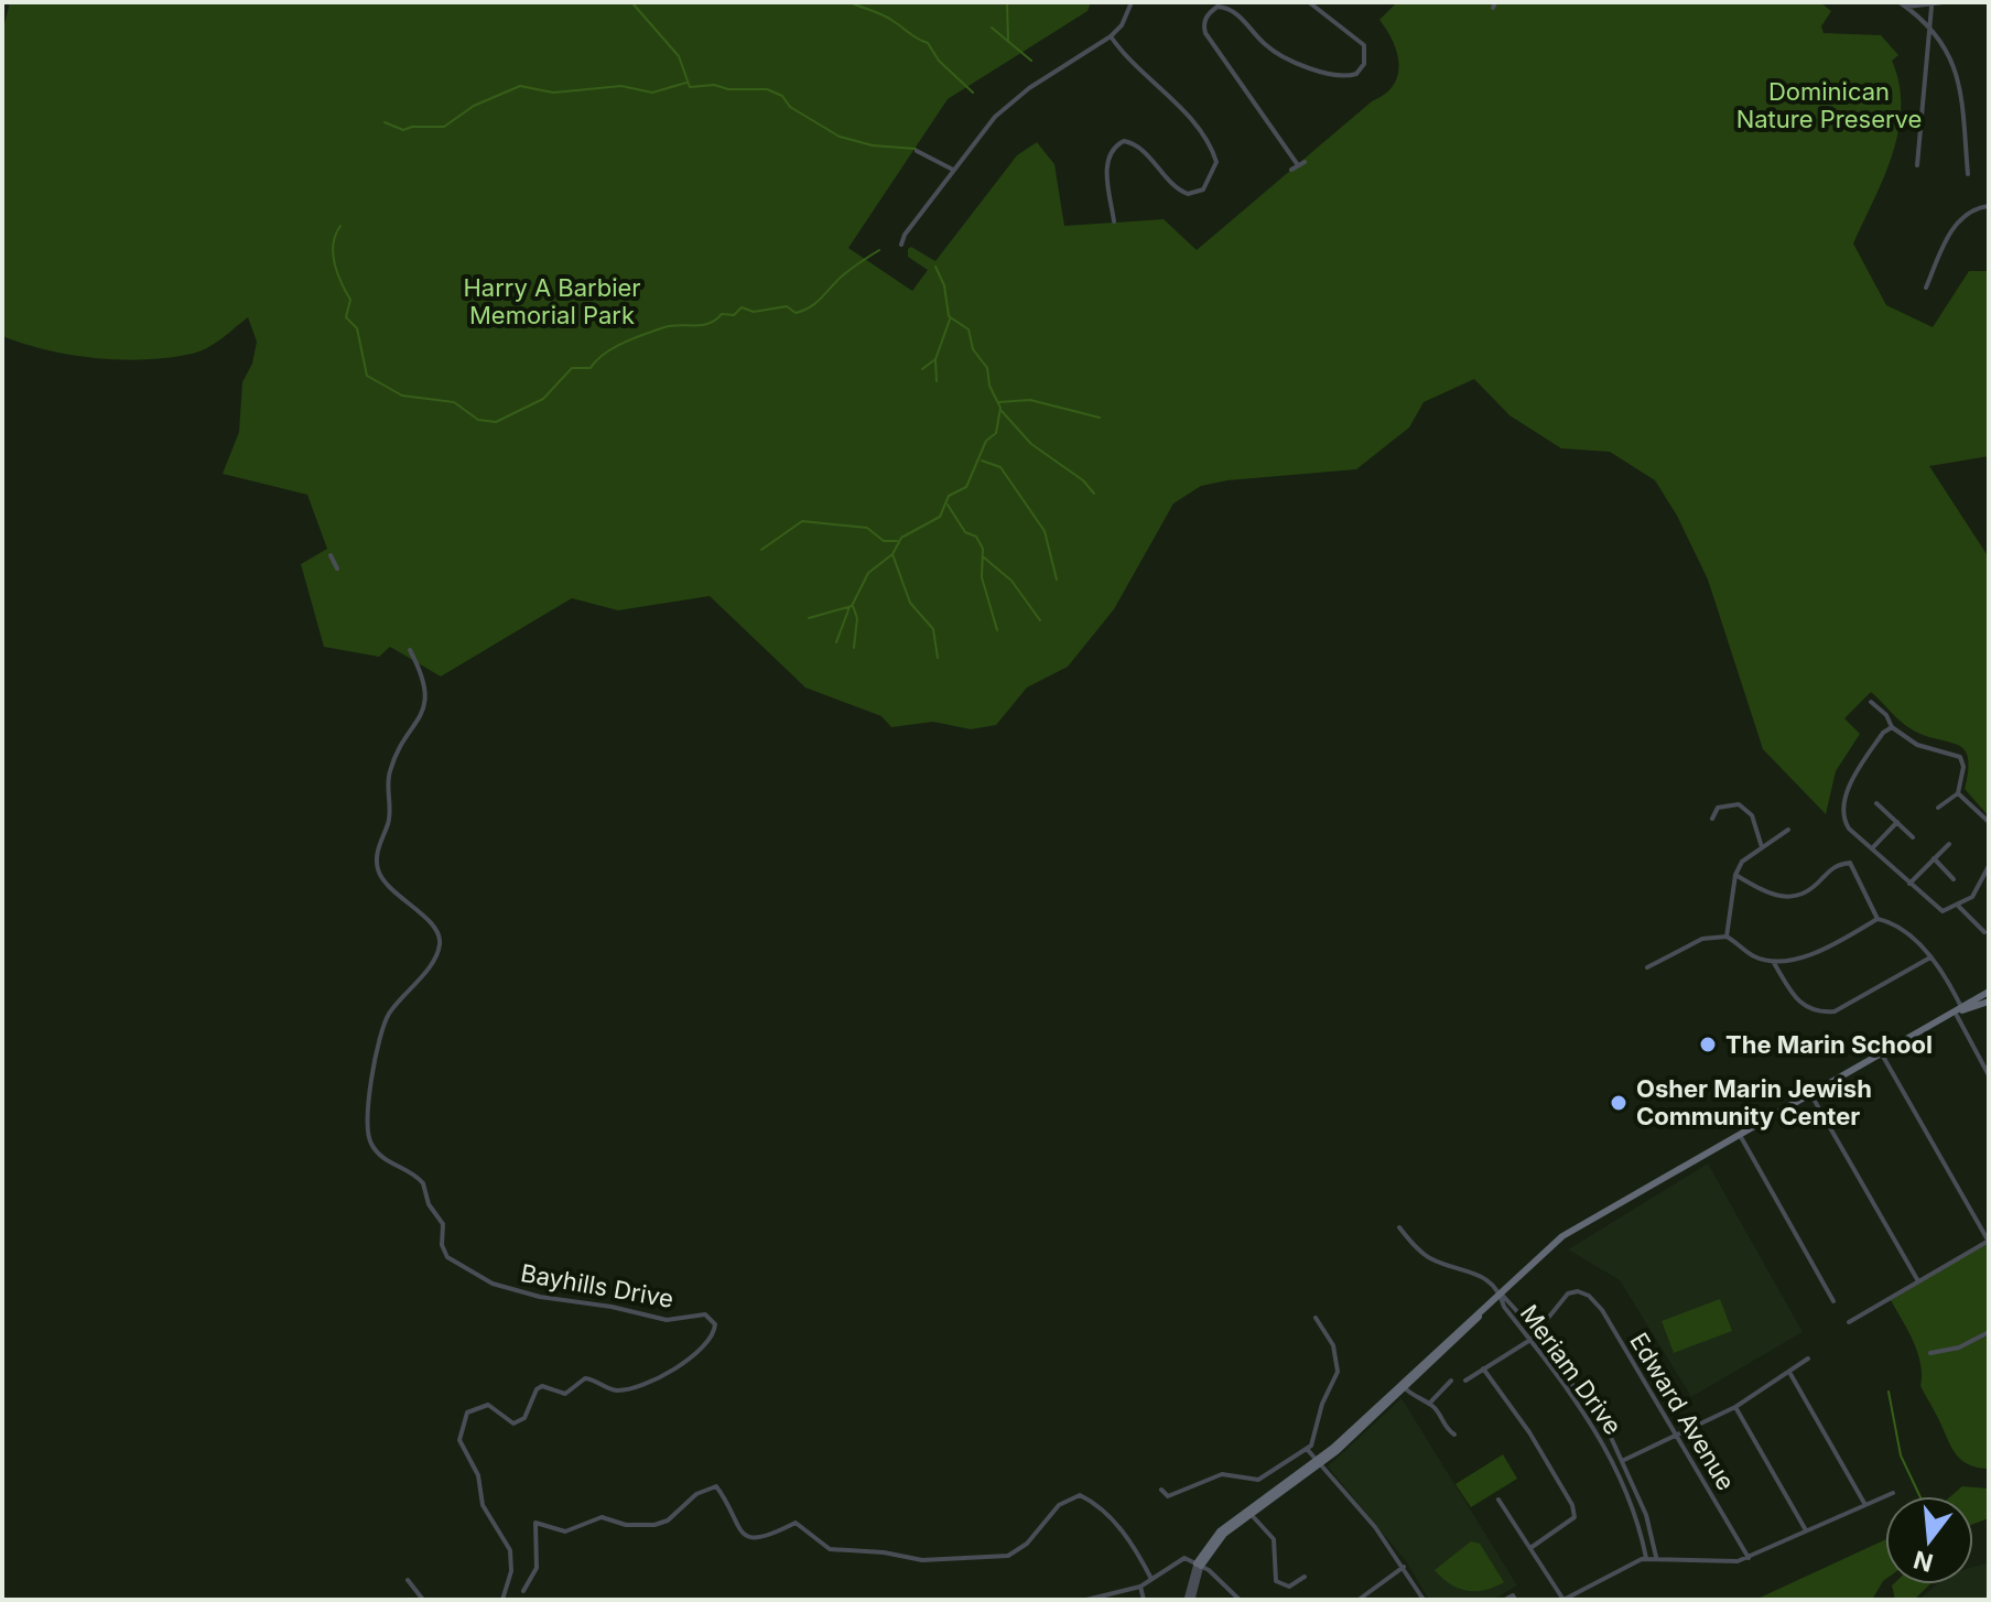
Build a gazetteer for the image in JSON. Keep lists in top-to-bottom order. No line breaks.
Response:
{"streets":{"street":["Bayhills Drive","Meriam Drive","Edward Avenue"]},"crossings":[["Meriam Drive","Edward Avenue"]],"parks":["Dominican Nature Preserve","Harry A Barbier Memorial Park"],"places":["The Marin School","Osher Marin Jewish Community Center"],"north":"bottom"}
